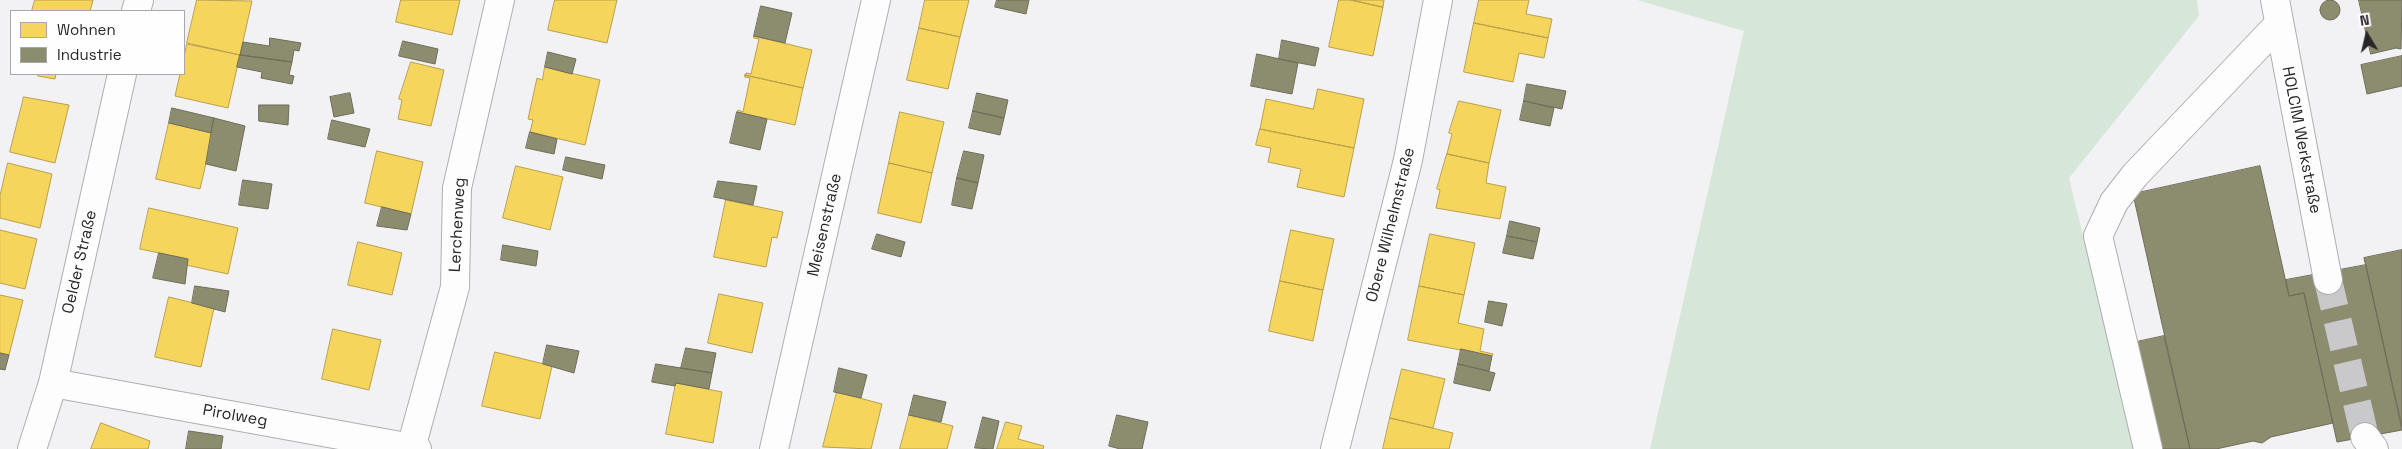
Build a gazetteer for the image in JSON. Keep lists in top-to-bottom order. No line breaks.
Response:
{"streets":{"street":["HOLCIM Werkstraße","Lerchenweg","Meisenstraße","Obere Wilhelmstraße","Oelder Straße","Pirolweg"]},"crossings":[["Lerchenweg","Pirolweg"],["Oelder Straße","Pirolweg"]],"legend":["Wohnen","Industrie"],"north":"top"}
